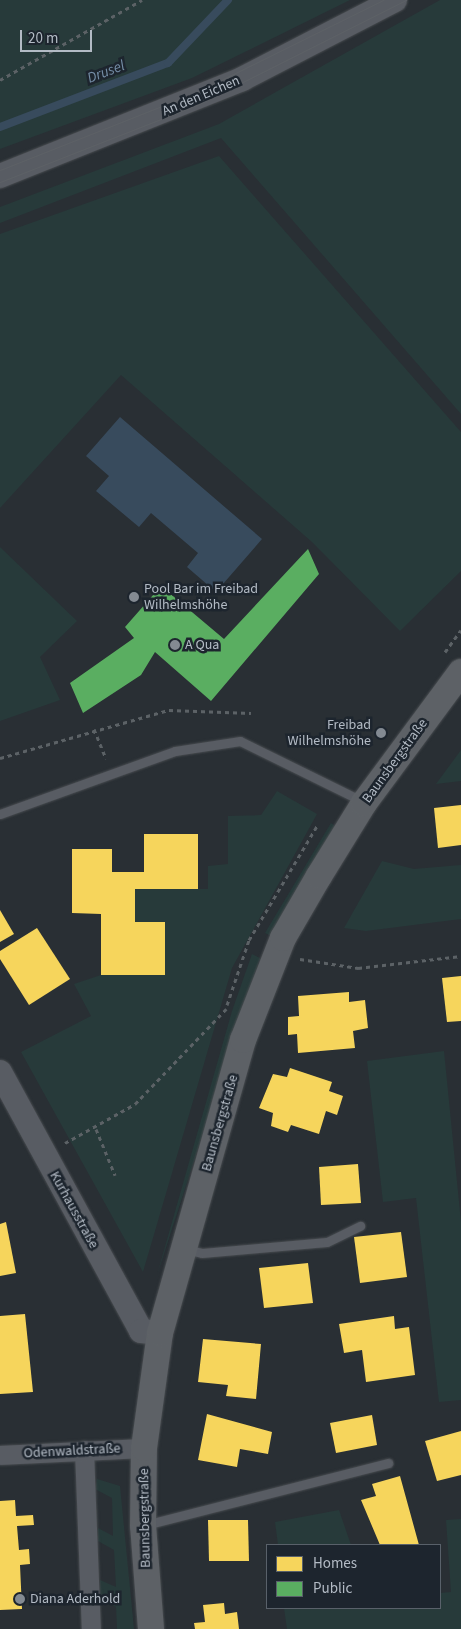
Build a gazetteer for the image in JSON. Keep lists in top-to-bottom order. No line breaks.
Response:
{"streets":{"main road":["Baunsbergstraße"],"street":["An den Eichen","Kurhausstraße","Odenwaldstraße"]},"crossings":[["Baunsbergstraße","Kurhausstraße"],["Baunsbergstraße","Odenwaldstraße"]],"water":["Drusel"],"places":["Pool Bar im Freibad Wilhelmshöhe","A Qua","Freibad Wilhelmshöhe","Diana Aderhold"],"legend":["Homes","Public"],"scale_bar":"20 m"}
